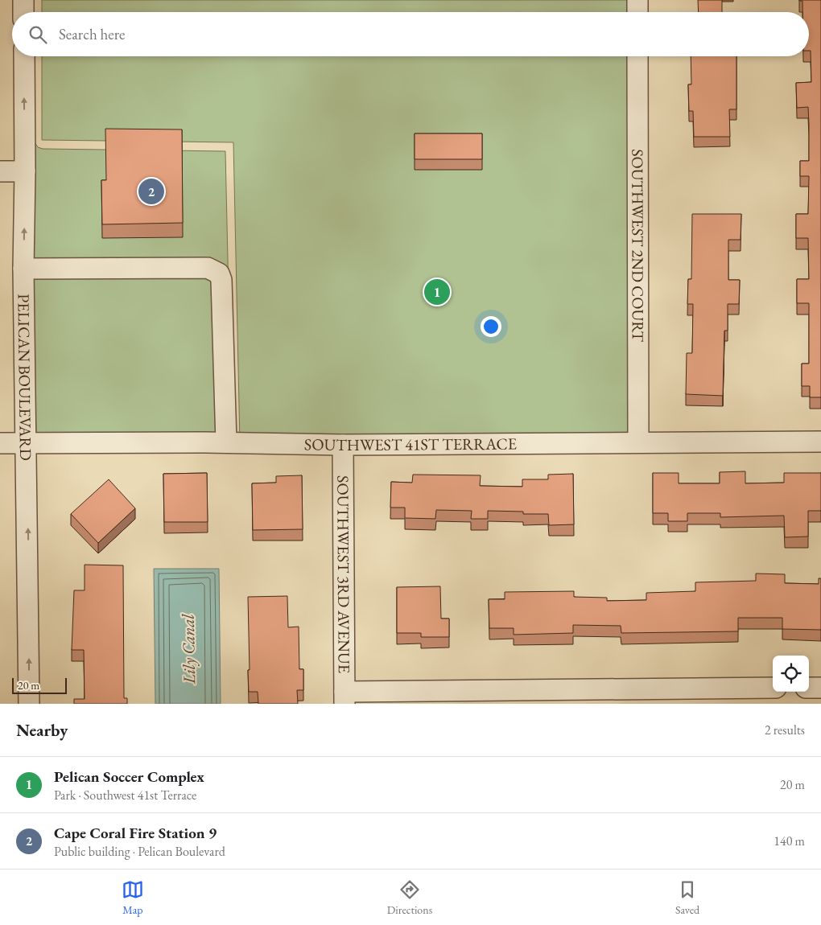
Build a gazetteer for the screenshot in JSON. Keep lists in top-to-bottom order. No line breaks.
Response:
{"streets":{"street":["SOUTHWEST 2ND COURT","PELICAN BOULEVARD","SOUTHWEST 41ST TERRACE","SOUTHWEST 3RD AVENUE"]},"crossings":[["SOUTHWEST 2ND COURT","SOUTHWEST 41ST TERRACE"],["PELICAN BOULEVARD","SOUTHWEST 41ST TERRACE"],["SOUTHWEST 41ST TERRACE","SOUTHWEST 3RD AVENUE"]],"one_way":["PELICAN BOULEVARD"],"water":["Lily Canal"],"scale_bar":"20 m","page":{"search":"Search here","pins":["2","1"],"scale":"20 m","heading":["Nearby","2 results"],"list":[{"mark":"1","name":"Pelican Soccer Complex","note":"Park · Southwest 41st Terrace","value":"20 m"},{"mark":"2","name":"Cape Coral Fire Station 9","note":"Public building · Pelican Boulevard","value":"140 m"}],"nav":["Map","Directions","Saved"]}}
